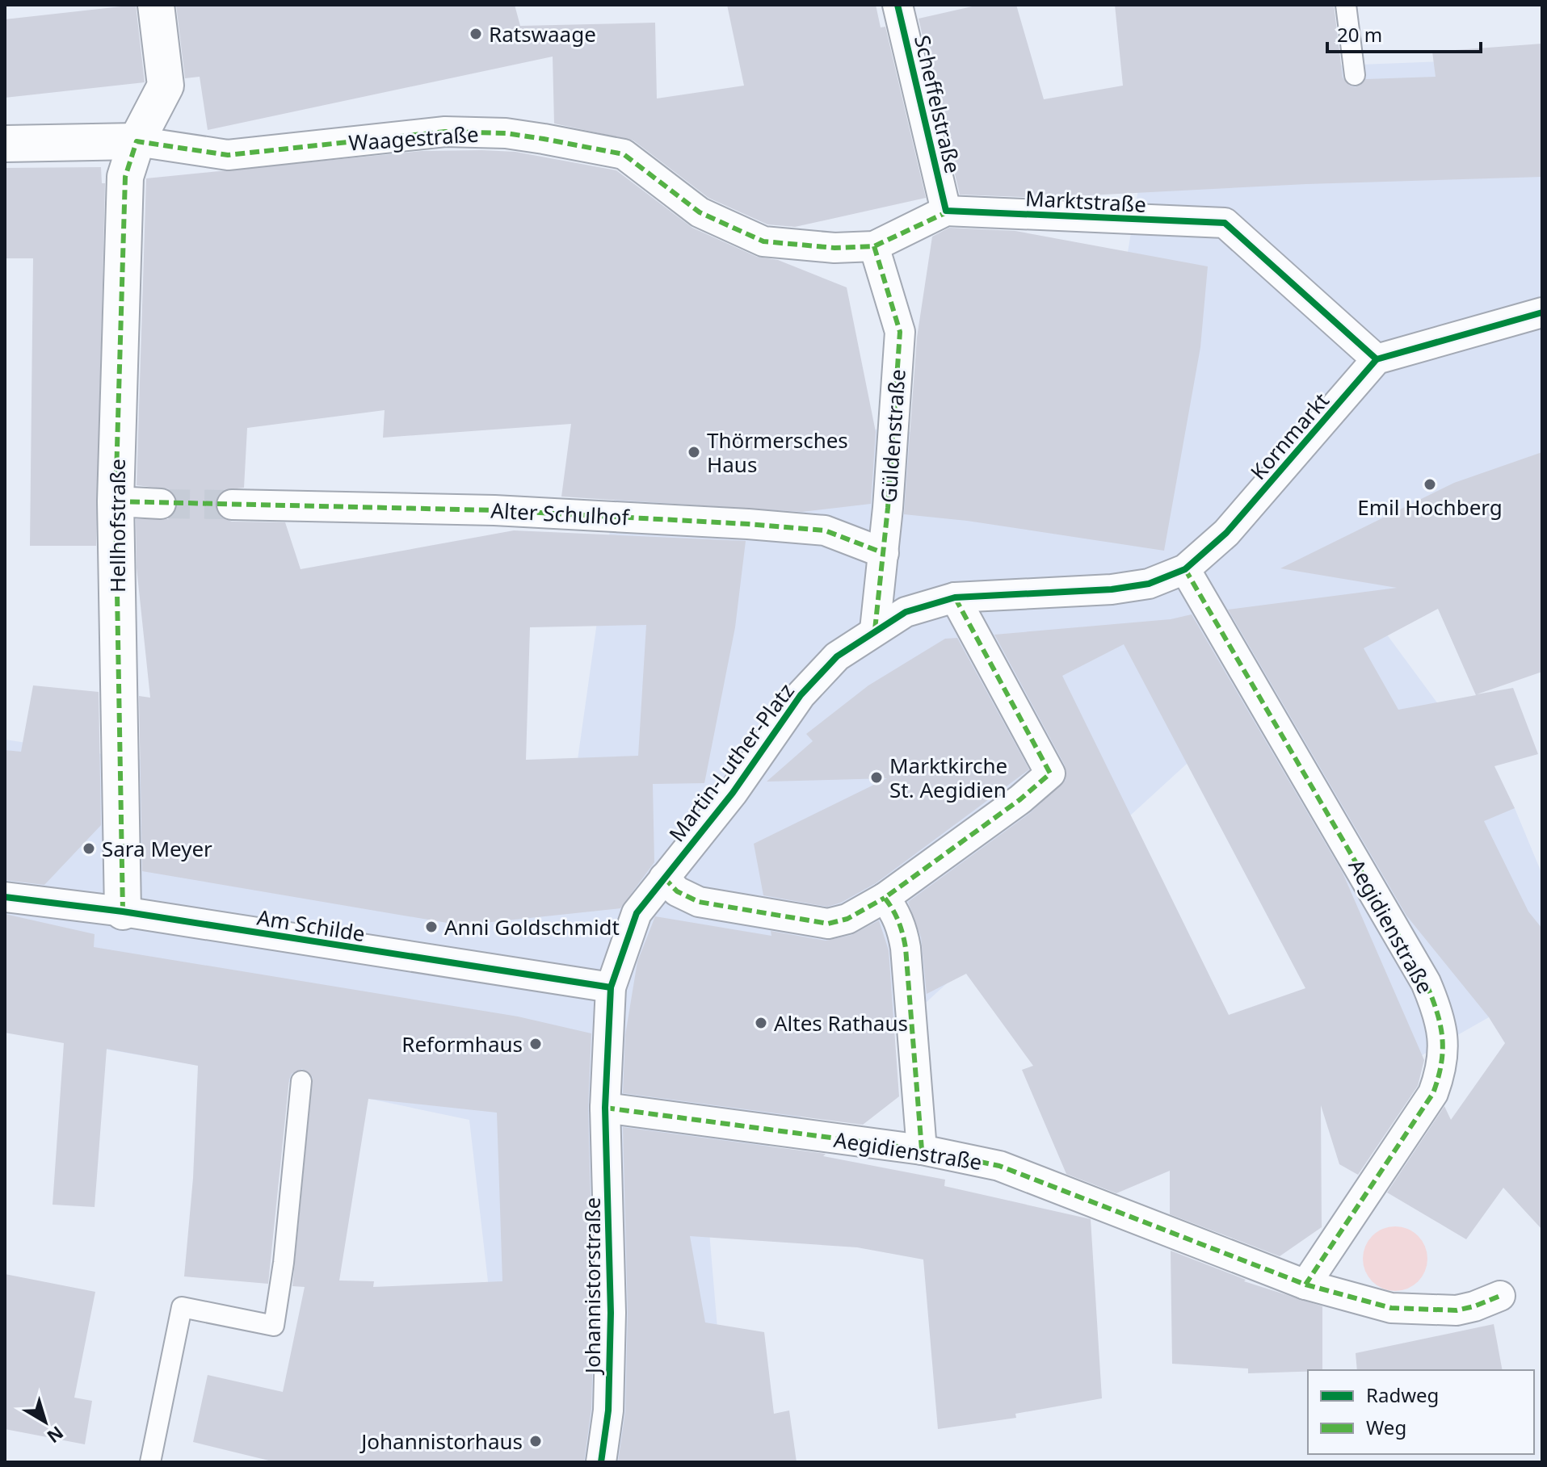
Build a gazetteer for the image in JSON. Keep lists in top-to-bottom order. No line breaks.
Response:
{"streets":{"street":["Scheffelstraße","Waagestraße","Marktstraße","Güldenstraße","Kornmarkt","Alter Schulhof","Hellhofstraße","Martin-Luther-Platz","Am Schilde","Aegidienstraße","Johannistorstraße"]},"crossings":[["Scheffelstraße","Marktstraße"],["Waagestraße","Marktstraße"],["Waagestraße","Güldenstraße"],["Waagestraße","Hellhofstraße"],["Marktstraße","Güldenstraße"],["Marktstraße","Kornmarkt"],["Güldenstraße","Alter Schulhof"],["Güldenstraße","Martin-Luther-Platz"],["Kornmarkt","Martin-Luther-Platz"],["Hellhofstraße","Am Schilde"],["Martin-Luther-Platz","Am Schilde"],["Martin-Luther-Platz","Aegidienstraße"],["Martin-Luther-Platz","Johannistorstraße"],["Aegidienstraße","Johannistorstraße"]],"places":["Ratswaage","Thörmersches Haus","Emil Hochberg","Marktkirche St. Aegidien","Sara Meyer","Anni Goldschmidt","Altes Rathaus","Reformhaus","Johannistorhaus"],"legend":["Radweg","Weg"],"scale_bar":"20 m","north":"bottom right"}
